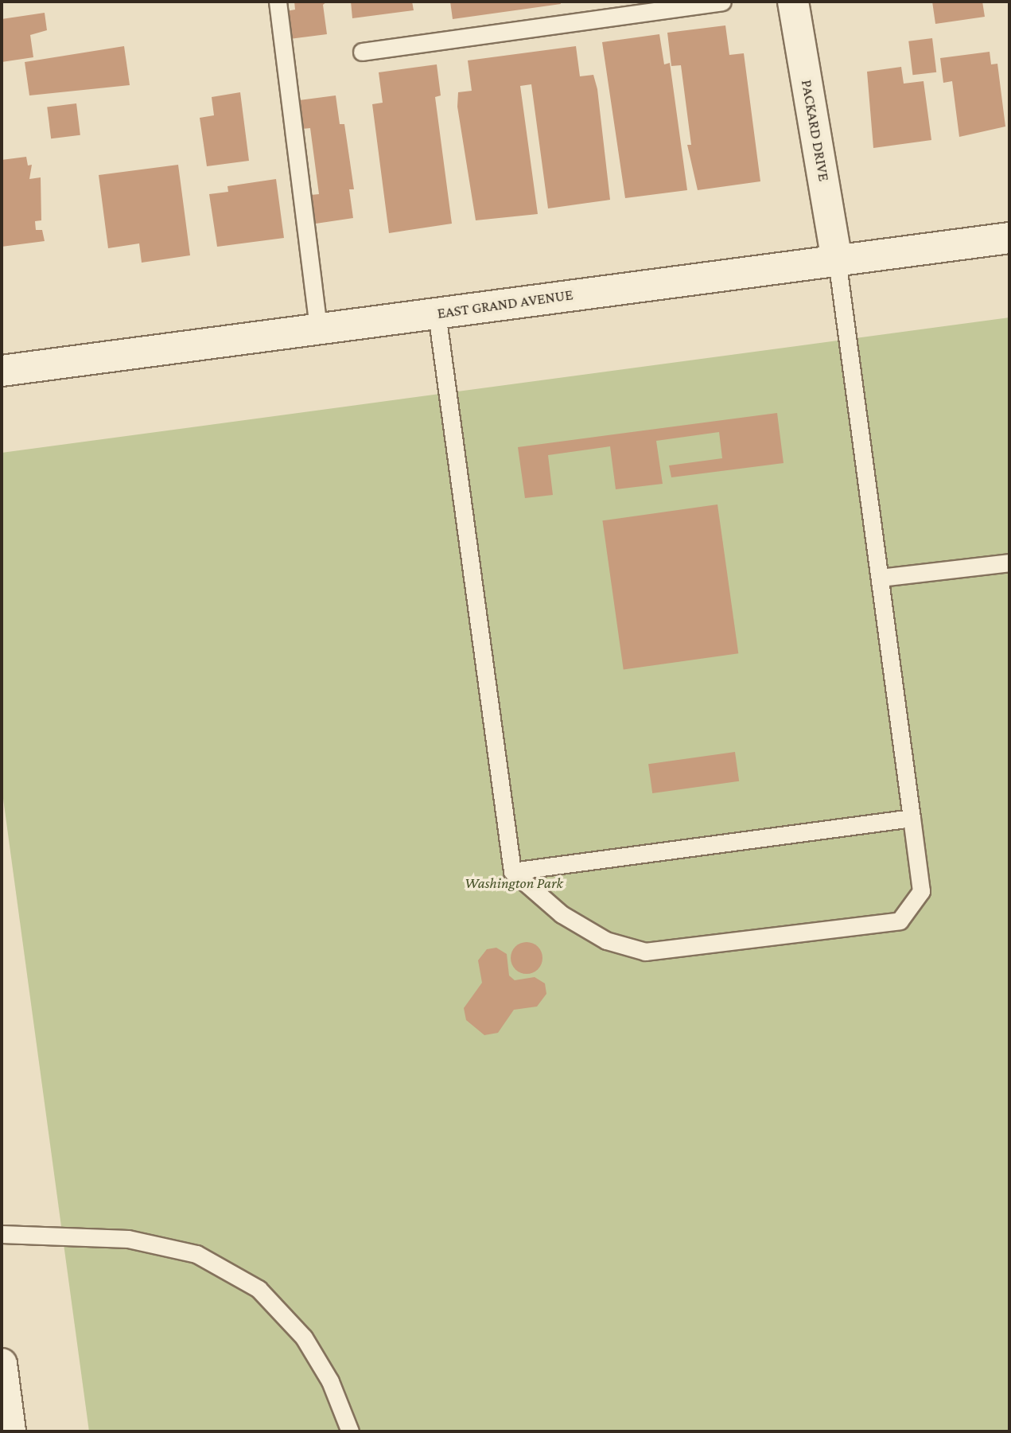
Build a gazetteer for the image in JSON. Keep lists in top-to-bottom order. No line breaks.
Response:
{"streets":{"street":["PACKARD DRIVE","EAST GRAND AVENUE"]},"crossings":[["PACKARD DRIVE","EAST GRAND AVENUE"]],"parks":["Washington Park"]}
